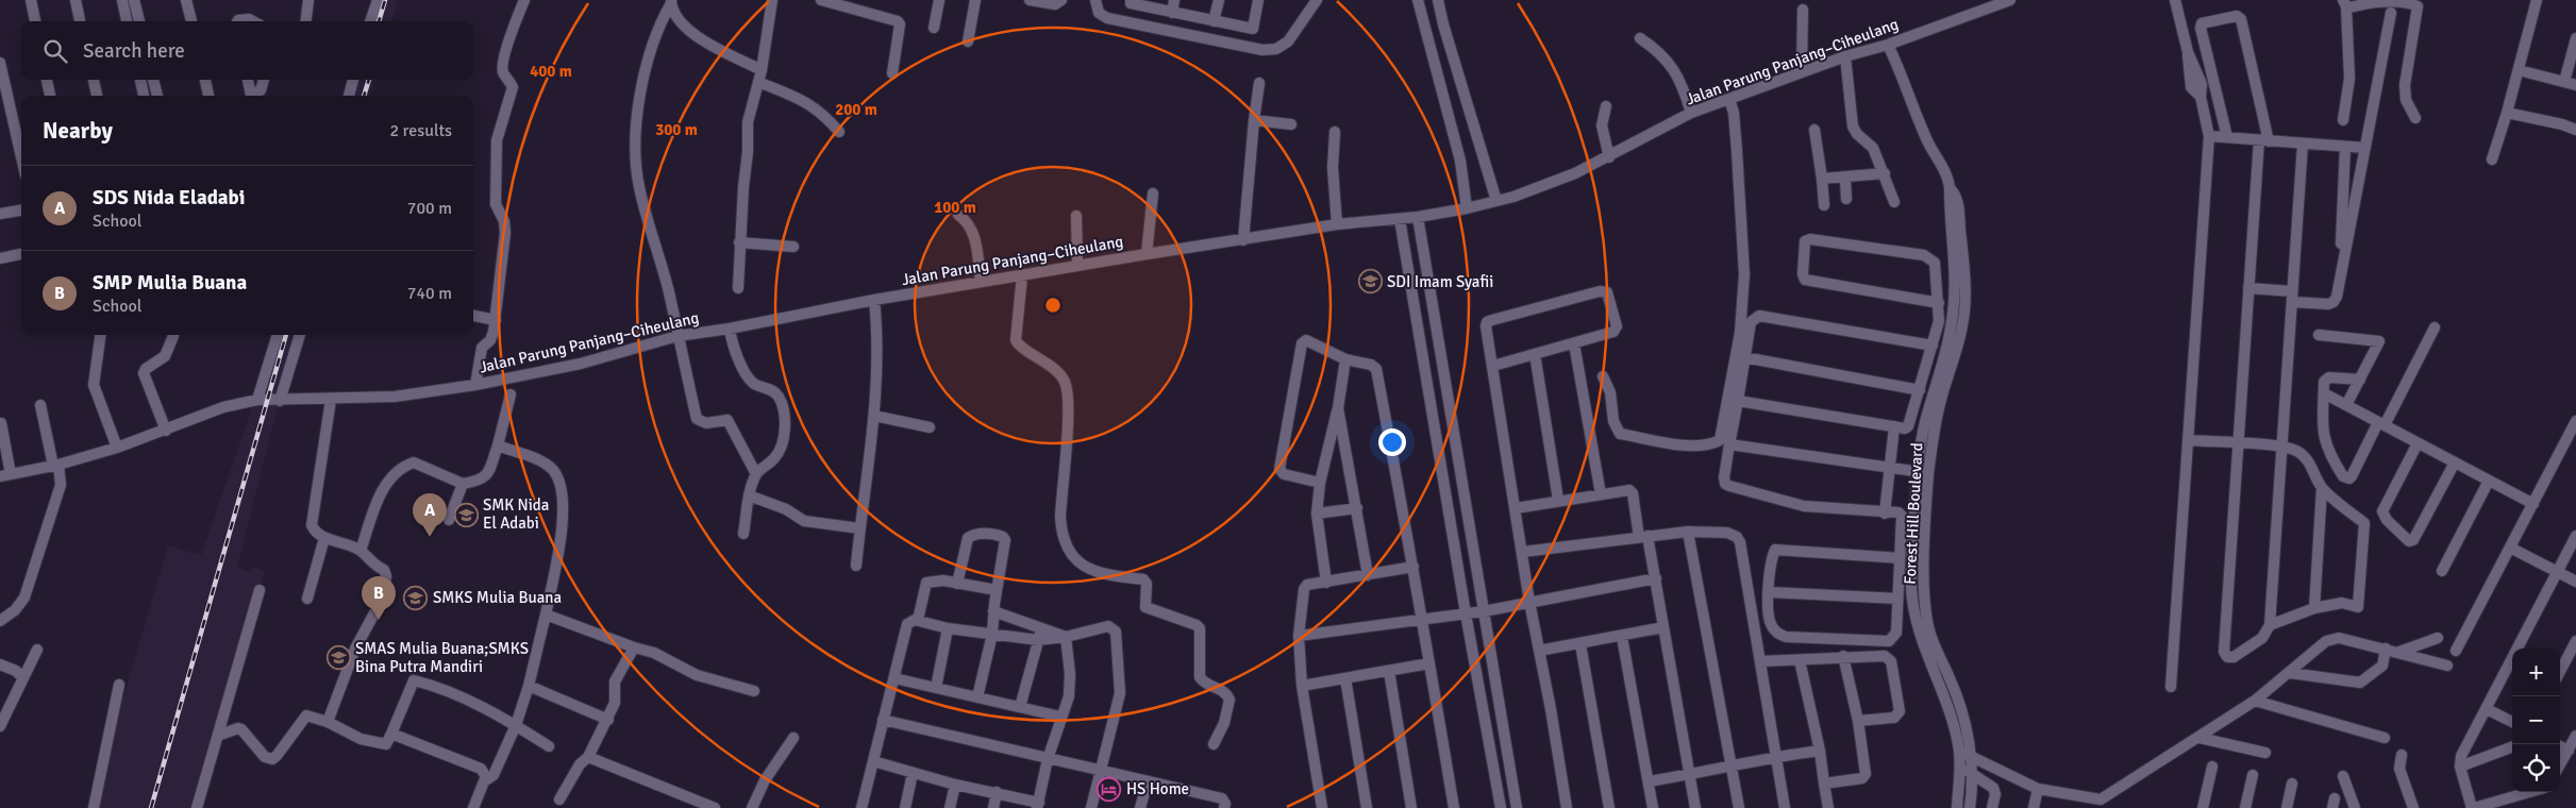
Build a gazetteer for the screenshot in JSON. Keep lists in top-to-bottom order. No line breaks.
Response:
{"streets":{"street":["Jalan Parung Panjang–Ciheulang","Forest Hill Boulevard"]},"crossings":[["Jalan Parung Panjang–Ciheulang","Forest Hill Boulevard"]],"places":{"school or university":["SDI Imam Syafii","SMK Nida El Adabi","SMKS Mulia Buana","SMAS Mulia Buana;SMKS Bina Putra Mandiri"],"hotel":["HS Home"]},"page":{"search":"Search here","heading":["Nearby","2 results"],"list":[{"mark":"A","name":"SDS Nida Eladabi","note":"School","value":"700 m"},{"mark":"B","name":"SMP Mulia Buana","note":"School","value":"740 m"}],"pins":["A","B"],"map_buttons":["+","−"]},"rings":["400 m","200 m","300 m","100 m"]}
